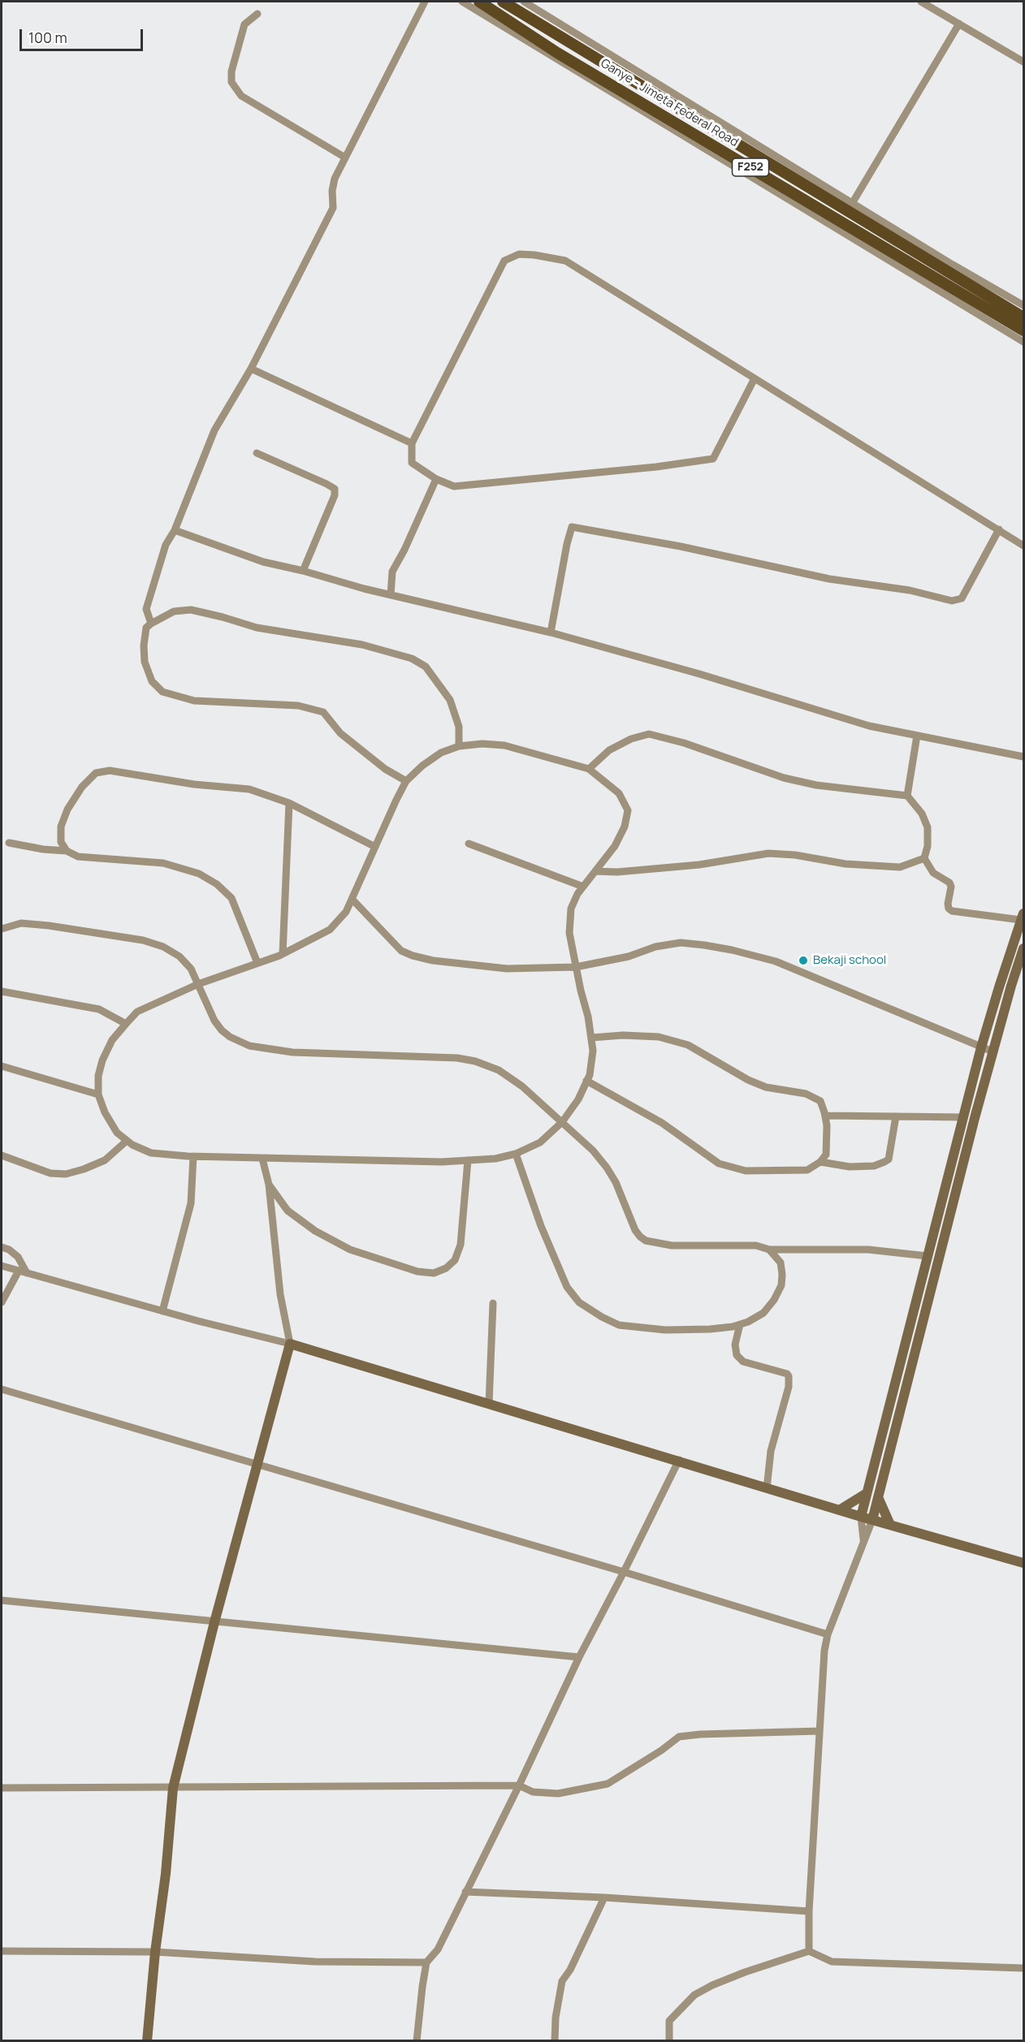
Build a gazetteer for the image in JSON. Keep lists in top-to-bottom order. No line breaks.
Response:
{"streets":{"main road":["Ganye - Jimeta Federal Road","F252"]},"places":["Bekaji school"],"scale_bar":"100 m"}
